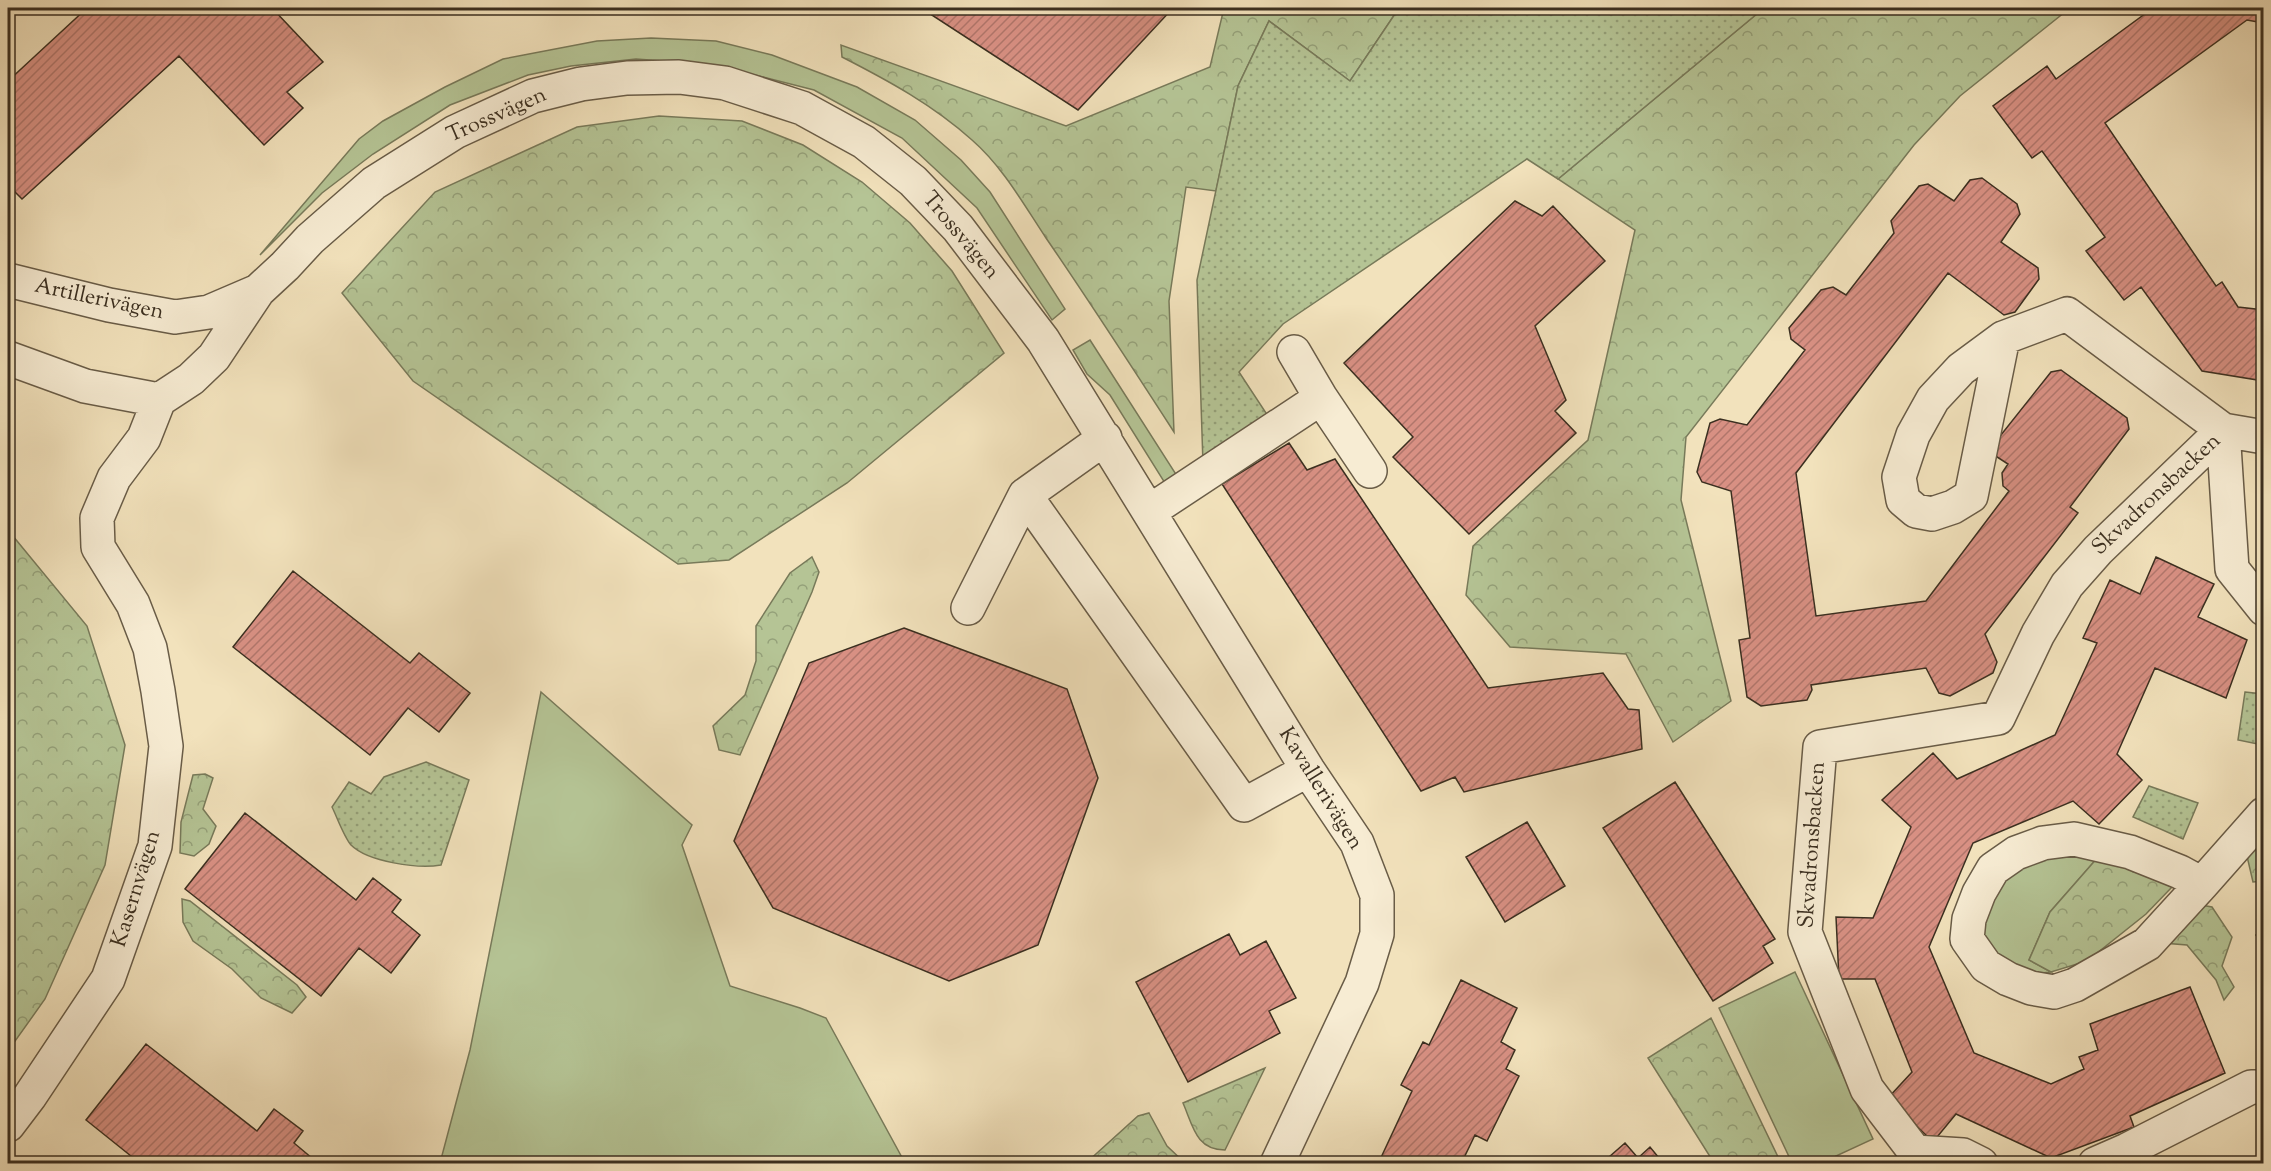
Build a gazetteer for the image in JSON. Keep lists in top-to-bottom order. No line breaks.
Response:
{"streets":{"street":["Trossvägen","Artillerivägen","Skvadronsbacken","Kavallerivägen","Kasernvägen"]},"crossings":[["Trossvägen","Artillerivägen"],["Trossvägen","Kavallerivägen"],["Trossvägen","Kasernvägen"]]}
